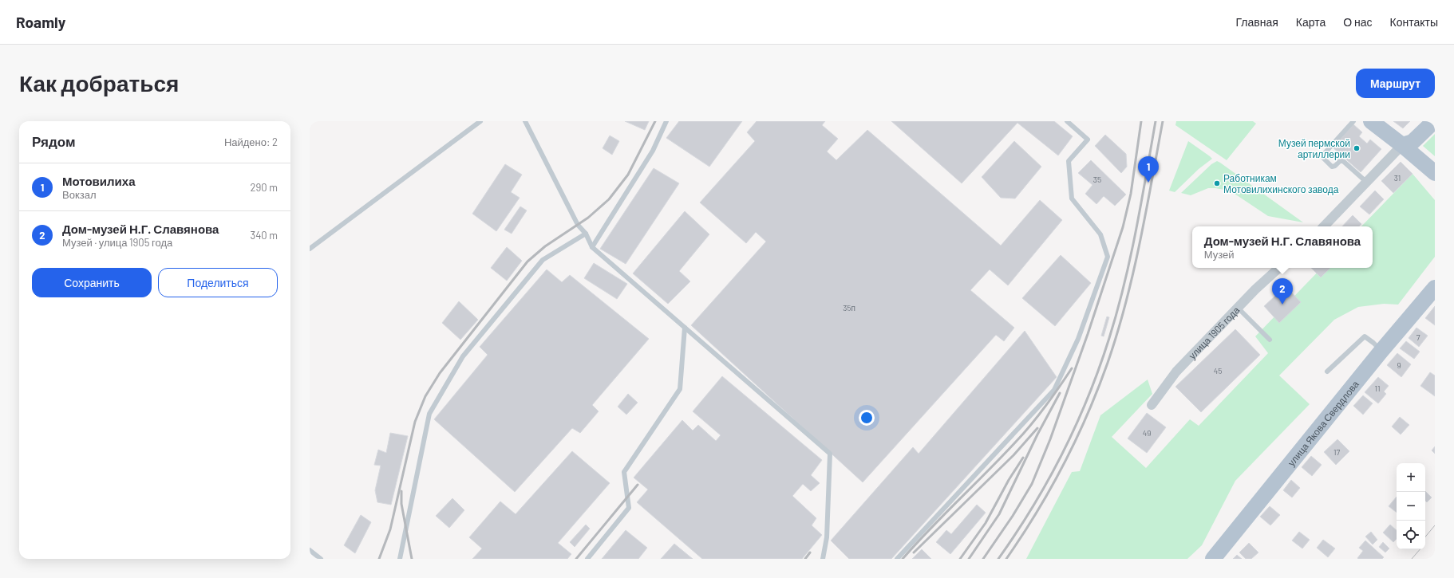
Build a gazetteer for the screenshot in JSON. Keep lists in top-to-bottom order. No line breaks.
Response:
{"streets":{"main road":["улица Якова Свердлова"],"street":["улица 1905 года"]},"places":["Музей пермской артиллерии","Работникам Мотовилихинского завода"],"house_numbers":["31","35","35п","7","9","45","11","49","17"],"page":{"header":"Roamly","nav":["Главная","Карта","О нас","Контакты"],"buttons":["Маршрут",["Сохранить","Поделиться"]],"title":"Как добраться","heading":["Рядом","Найдено: 2"],"pins":["1","2"],"list":[{"mark":"1","name":"Мотовилиха","note":"Вокзал","value":"290 m"},{"mark":"2","name":"Дом-музей Н.Г. Славянова","note":"Музей · улица 1905 года","value":"340 m"}],"popup":["Дом-музей Н.Г. Славянова","Музей"],"map_buttons":["+","−"]}}
